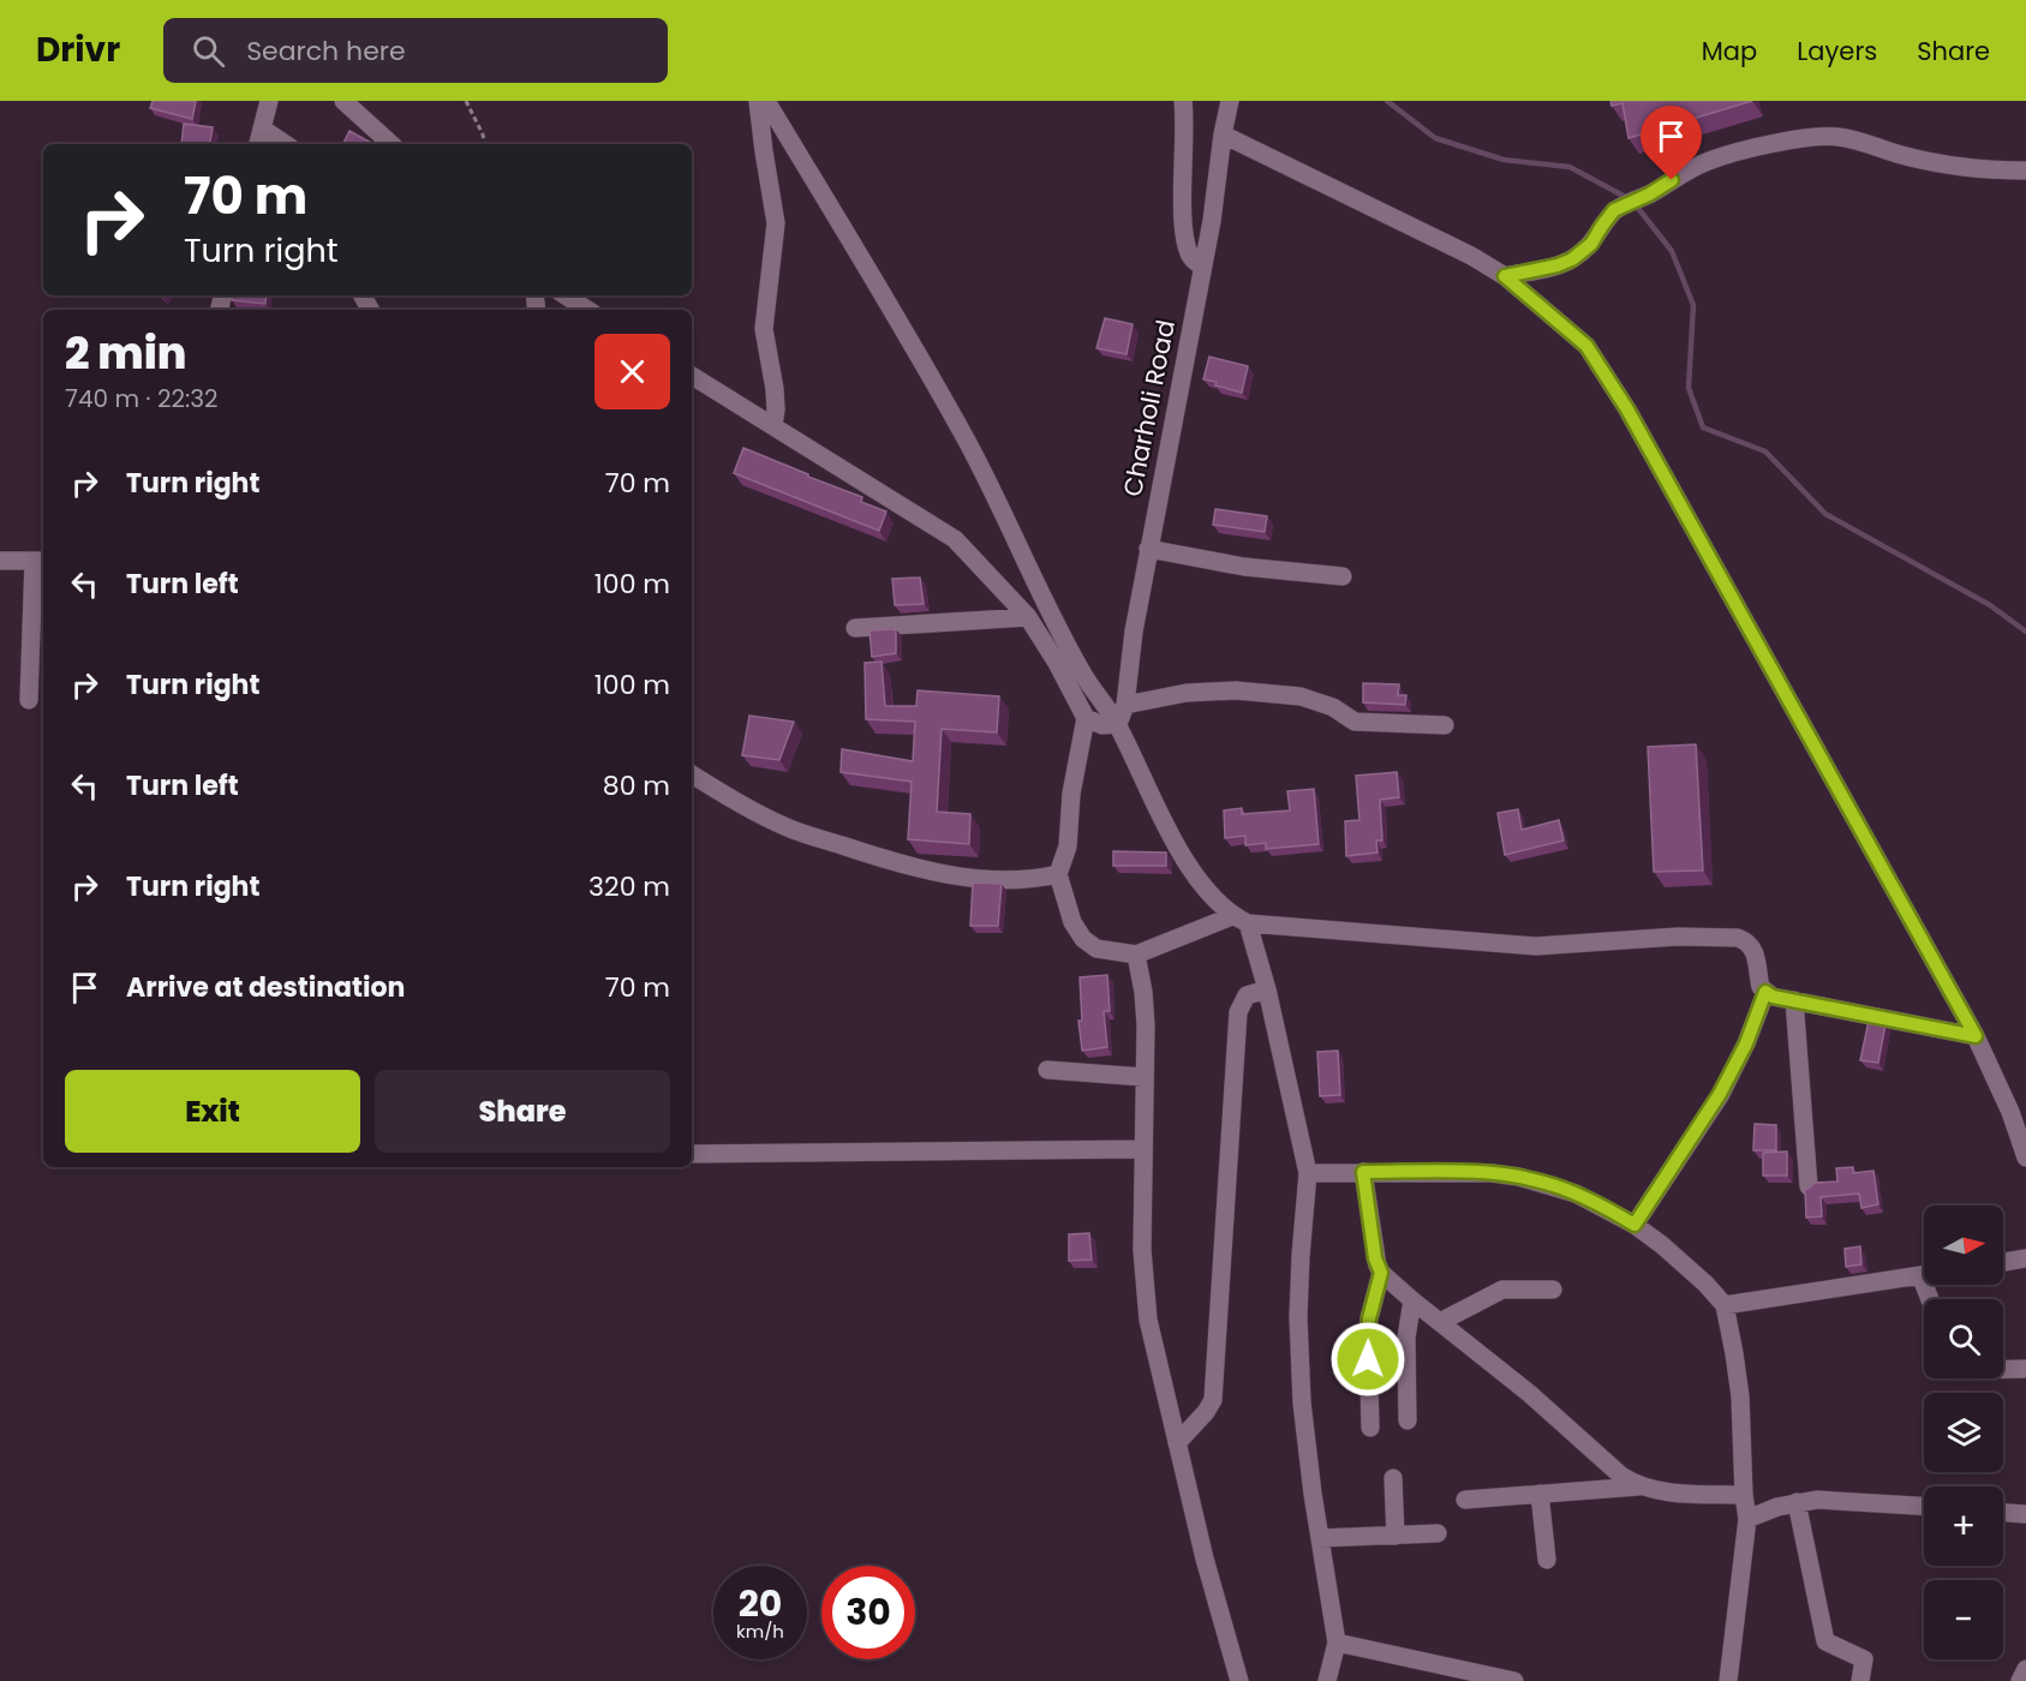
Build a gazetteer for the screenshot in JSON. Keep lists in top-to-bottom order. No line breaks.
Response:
{"streets":{"street":["Charholi Road"]},"north":"right","page":{"header":"Drivr","search":"Search here","nav":["Map","Layers","Share"],"turn":["70 m","Turn right"],"heading":["2 min","740 m · 22:32"],"list":[{"name":"Turn right","value":"70 m"},{"name":"Turn left","value":"100 m"},{"name":"Turn right","value":"100 m"},{"name":"Turn left","value":"80 m"},{"name":"Turn right","value":"320 m"},{"name":"Arrive at destination","value":"70 m"}],"buttons":["Exit","Share"],"map_buttons":["+","−"],"speed":"20 km/h","limit":"30"}}
